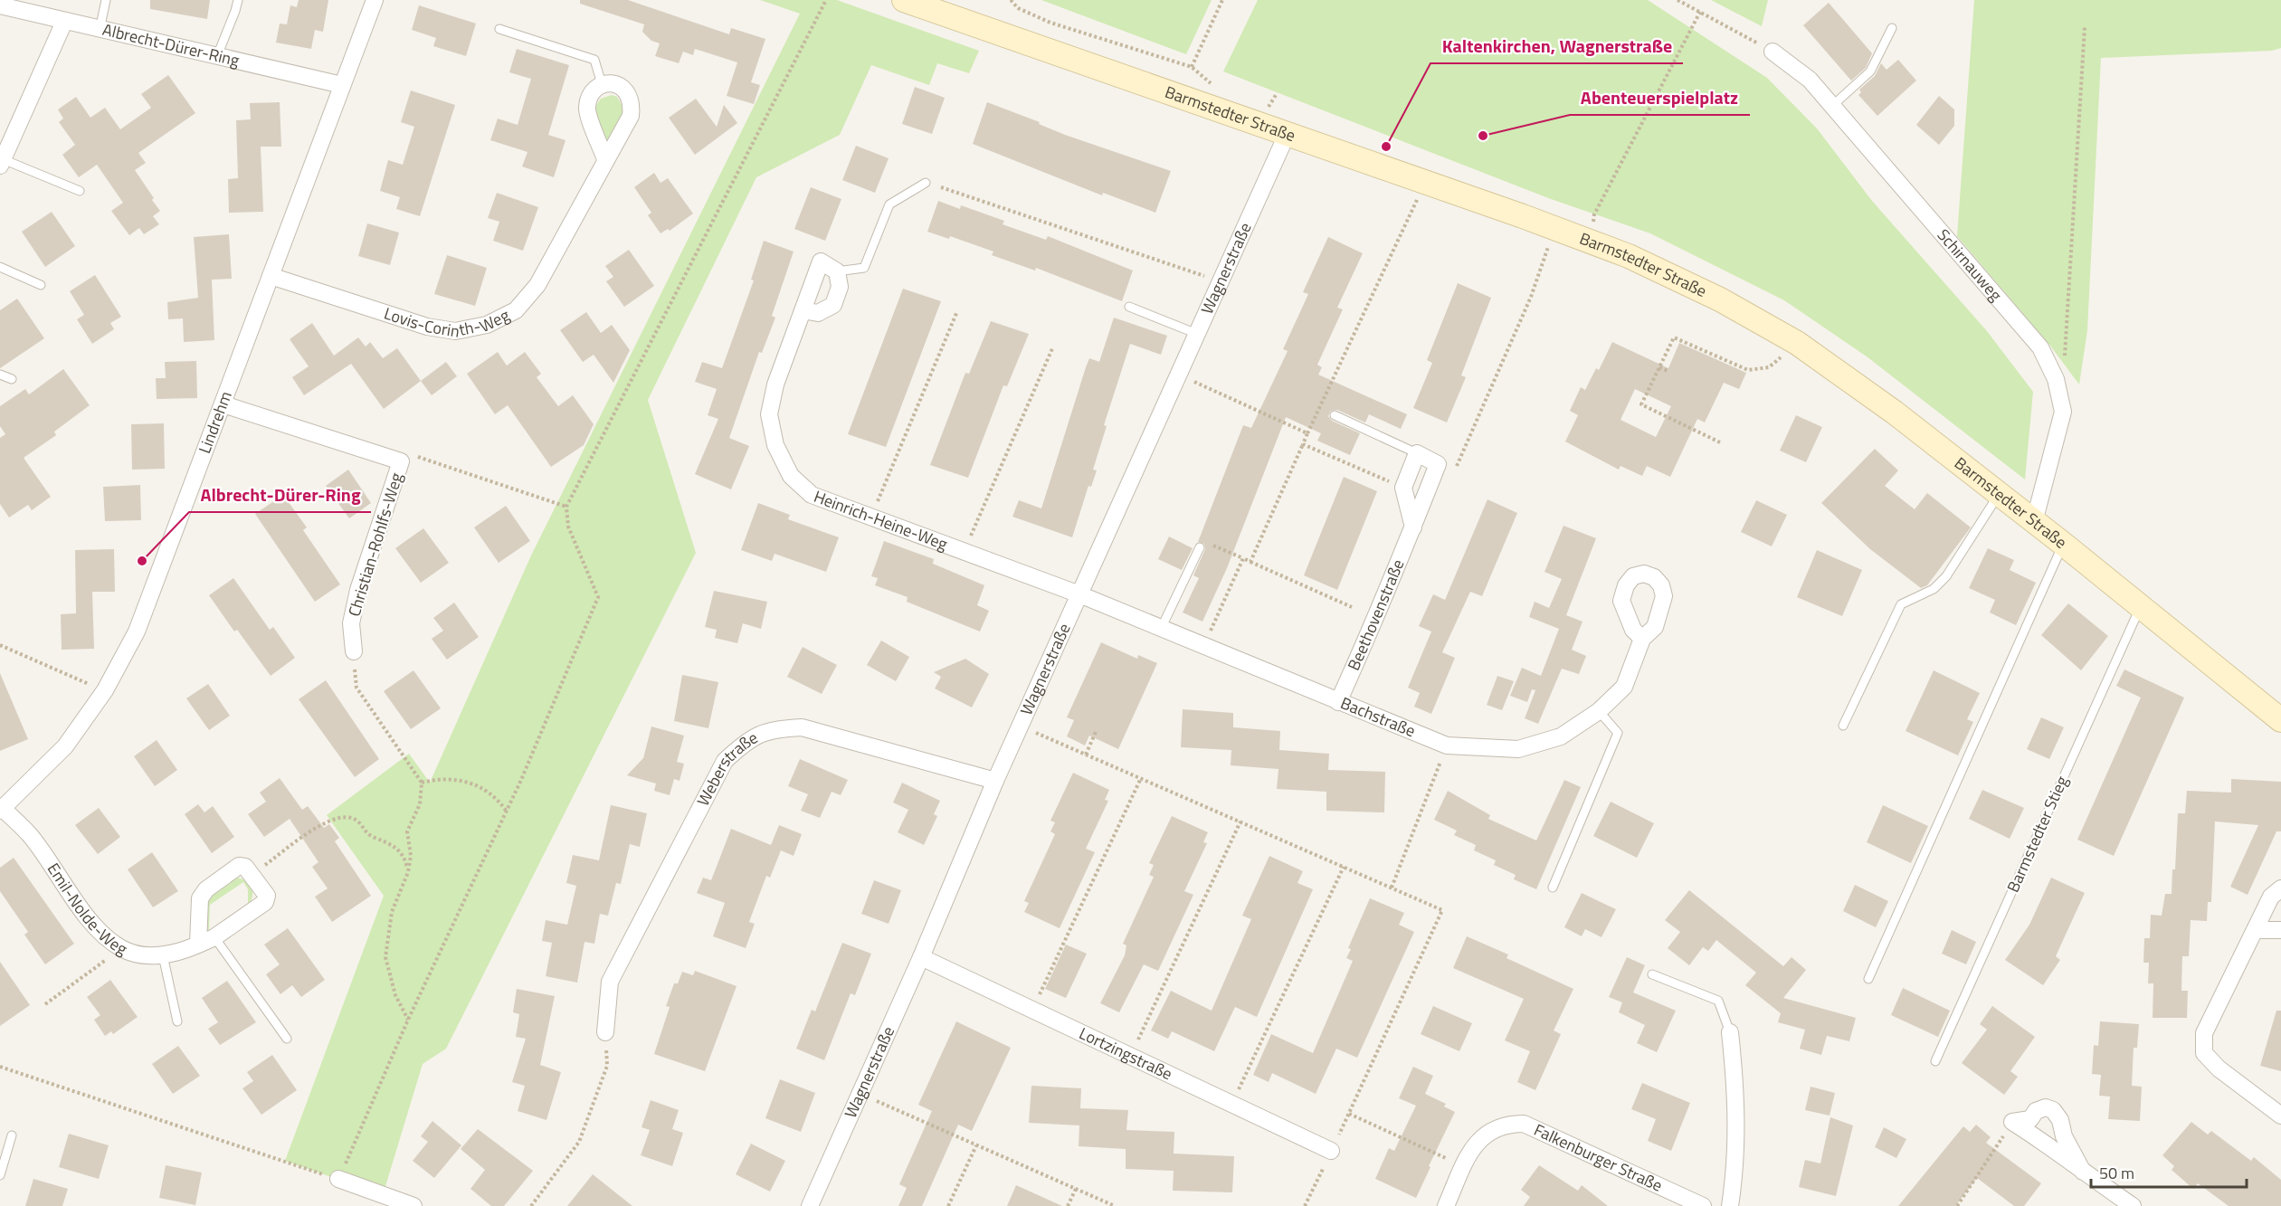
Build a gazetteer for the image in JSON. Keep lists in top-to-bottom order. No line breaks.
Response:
{"streets":{"main road":["Barmstedter Straße"],"street":["Albrecht-Dürer-Ring","Schirnauweg","Wagnerstraße","Lovis-Corinth-Weg","Lindrehm","Heinrich-Heine-Weg","Christian-Rohlfs-Weg","Beethovenstraße","Bachstraße","Weberstraße","Emil-Nolde-Weg","Lortzingstraße","Falkenburger Straße"],"lane":["Barmstedter Stieg"]},"crossings":[["Albrecht-Dürer-Ring","Lindrehm"],["Barmstedter Straße","Schirnauweg"],["Barmstedter Straße","Wagnerstraße"],["Barmstedter Straße","Barmstedter Stieg"],["Wagnerstraße","Heinrich-Heine-Weg"],["Wagnerstraße","Bachstraße"],["Wagnerstraße","Weberstraße"],["Wagnerstraße","Lortzingstraße"],["Lovis-Corinth-Weg","Lindrehm"],["Lindrehm","Christian-Rohlfs-Weg"],["Lindrehm","Emil-Nolde-Weg"],["Heinrich-Heine-Weg","Bachstraße"],["Beethovenstraße","Bachstraße"]],"places":["Abenteuerspielplatz","Kaltenkirchen, Wagnerstraße","Albrecht-Dürer-Ring"],"scale_bar":"50 m"}
